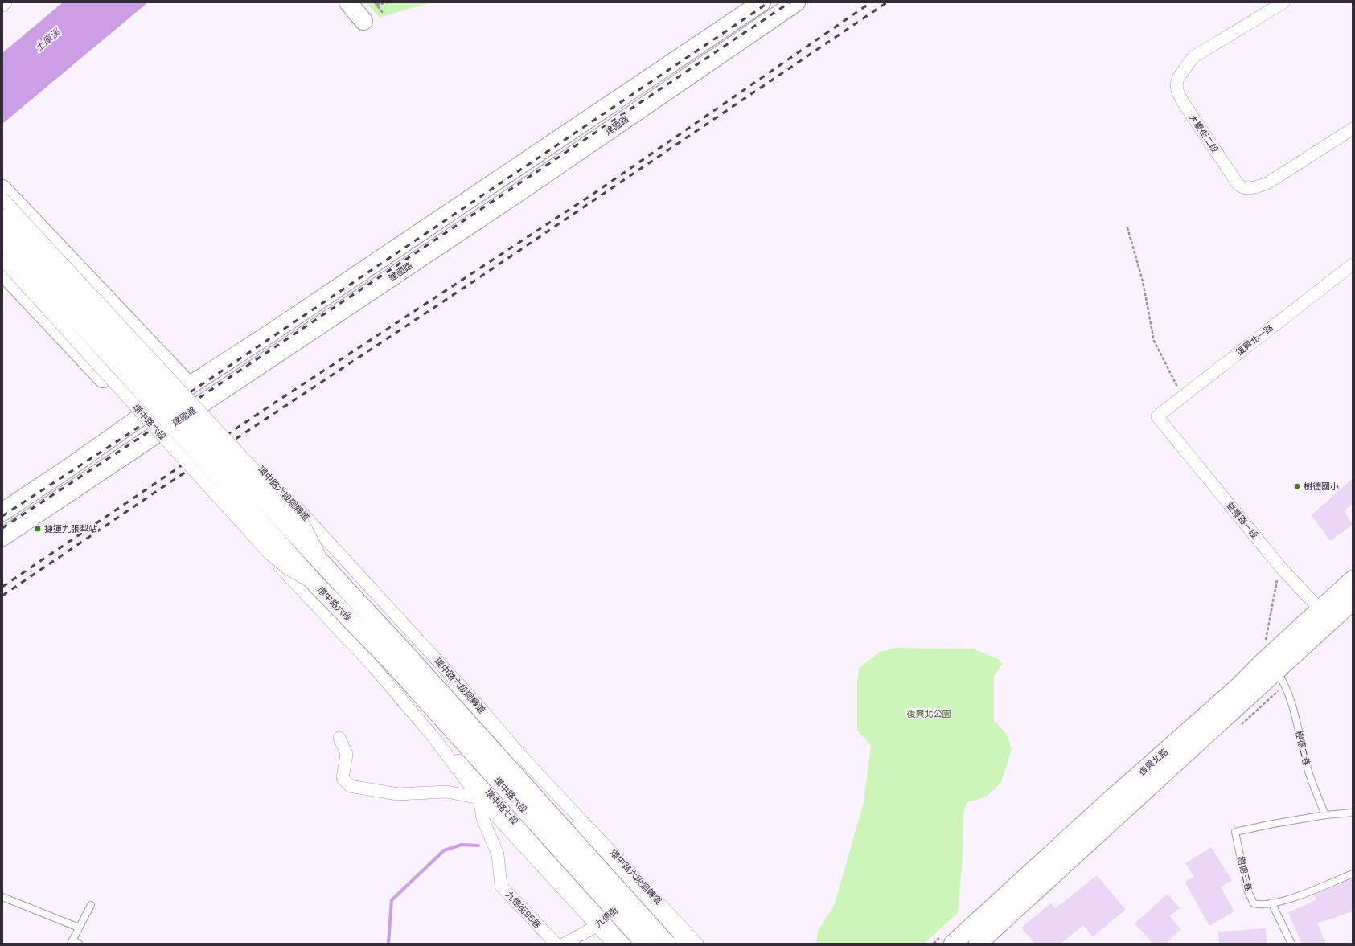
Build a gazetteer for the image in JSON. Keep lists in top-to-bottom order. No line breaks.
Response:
{"streets":{"street":["建國路","大慶街二段","復興北一路","環中路六段","環中路六段迴轉道","益豐路一段","復興北路","環中路七段","九德街95巷","九德街"],"lane":["樹德二巷","樹德三巷"]},"crossings":[["復興北一路","益豐路一段"],["環中路六段","環中路六段迴轉道"],["環中路六段","環中路七段"],["環中路六段","九德街"],["環中路六段迴轉道","環中路七段"],["環中路六段迴轉道","九德街"],["益豐路一段","復興北路"],["樹德二巷","復興北路"],["樹德二巷","樹德三巷"],["環中路七段","九德街95巷"],["環中路七段","九德街"]],"water":["土庫溪"],"parks":["復興北公園"],"places":{"other":["樹德國小"],"transit":["捷運九張犁站"]}}
